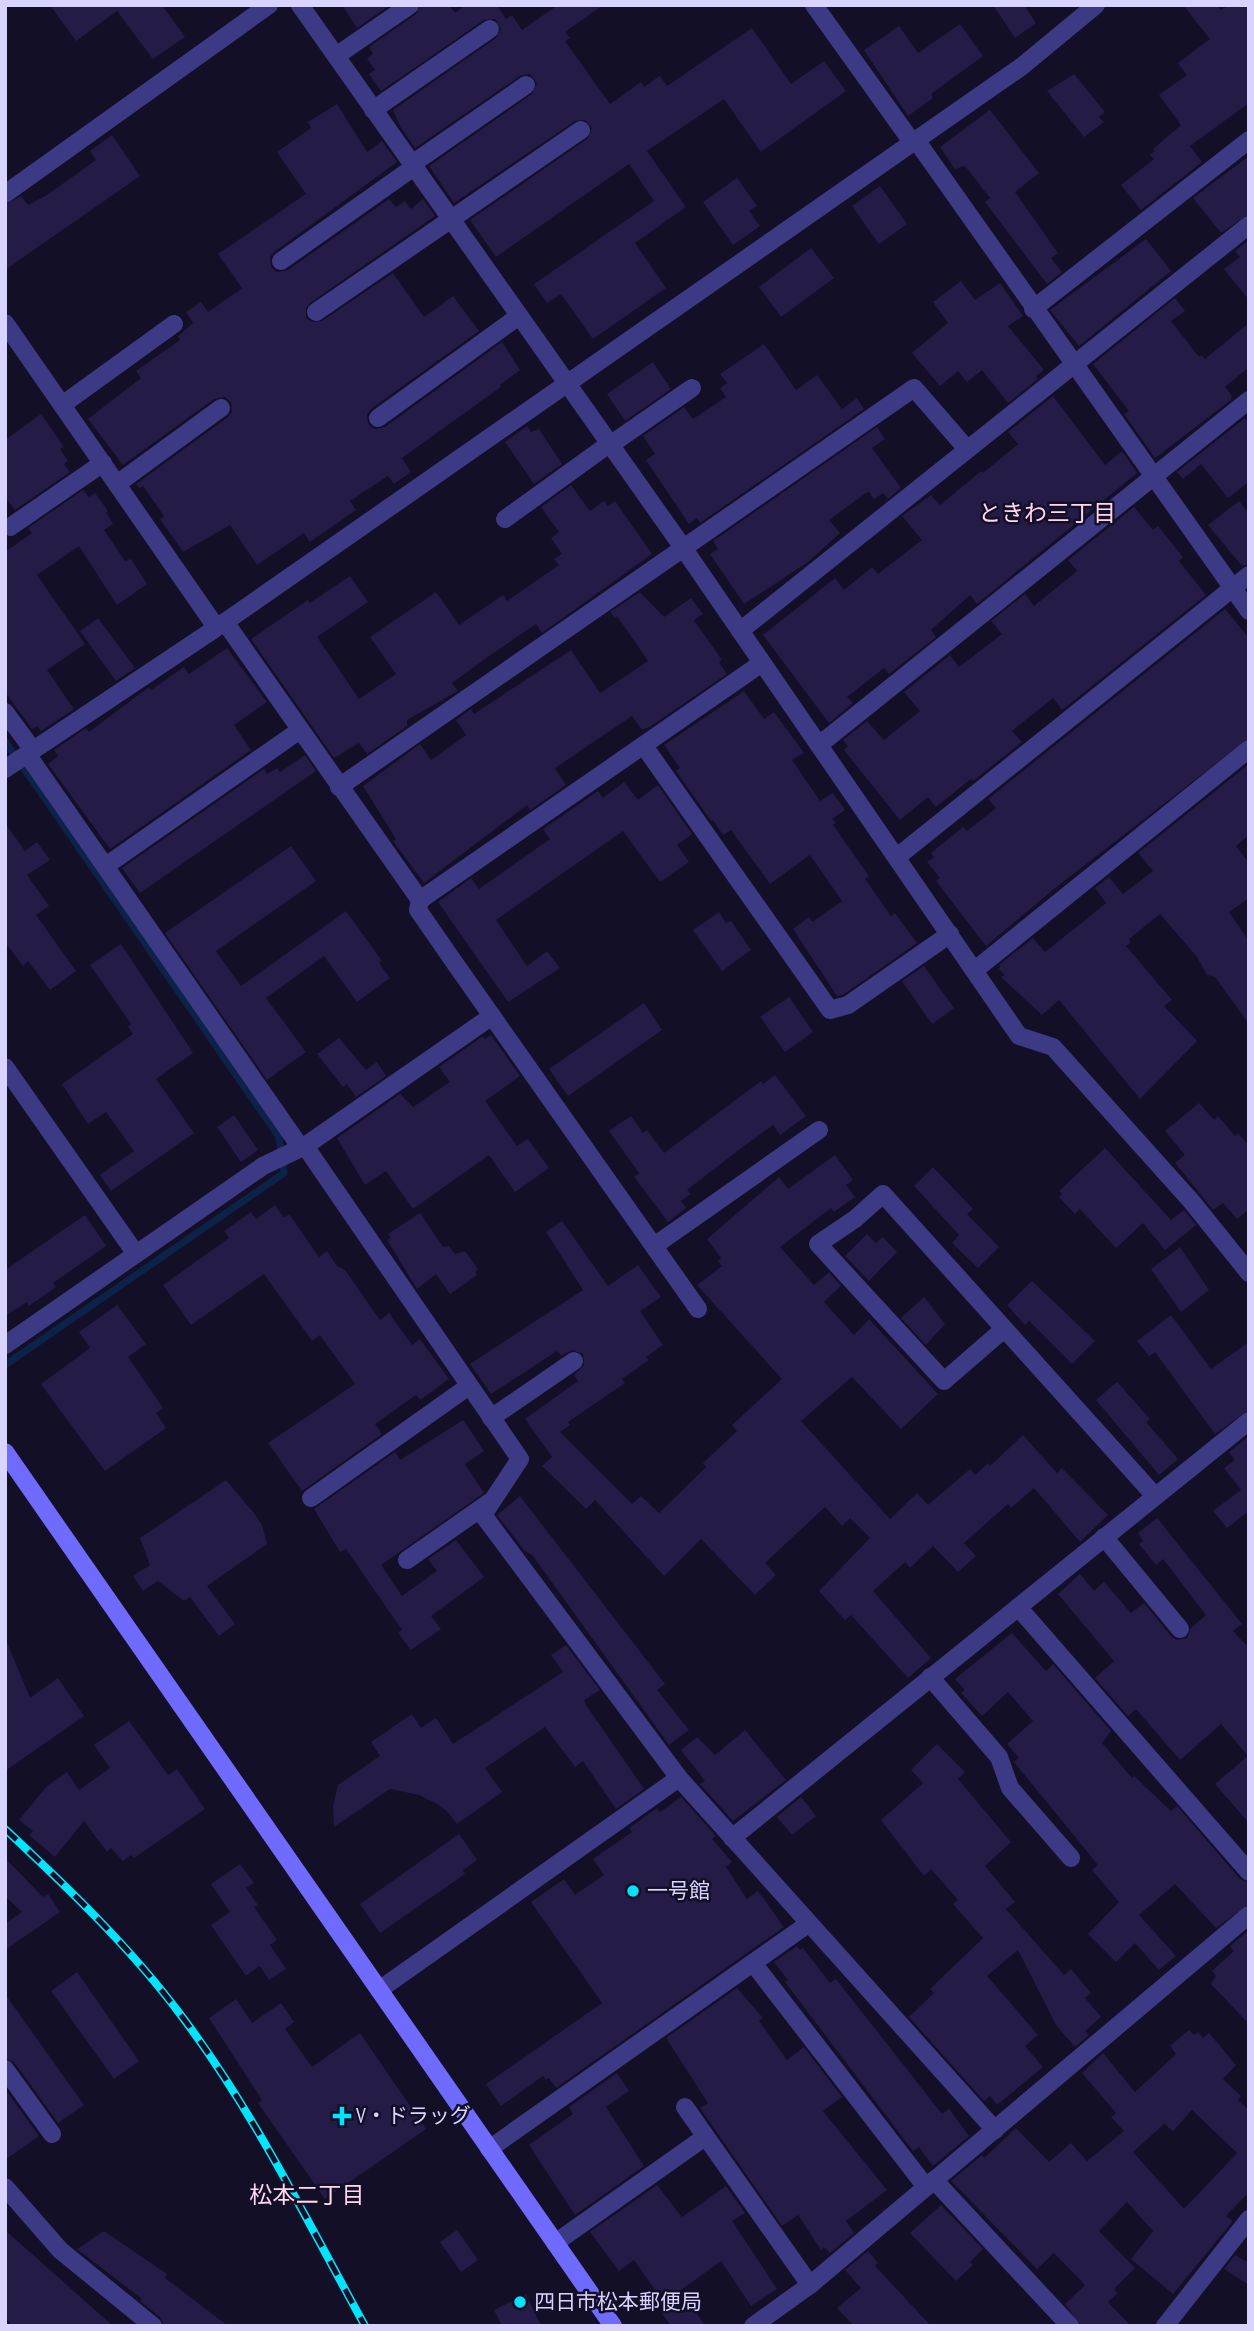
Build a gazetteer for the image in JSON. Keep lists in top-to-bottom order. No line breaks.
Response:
{"districts":["ときわ三丁目","松本二丁目"],"places":{"other":["一号館","四日市松本郵便局"],"health":["V・ドラッグ"]}}
